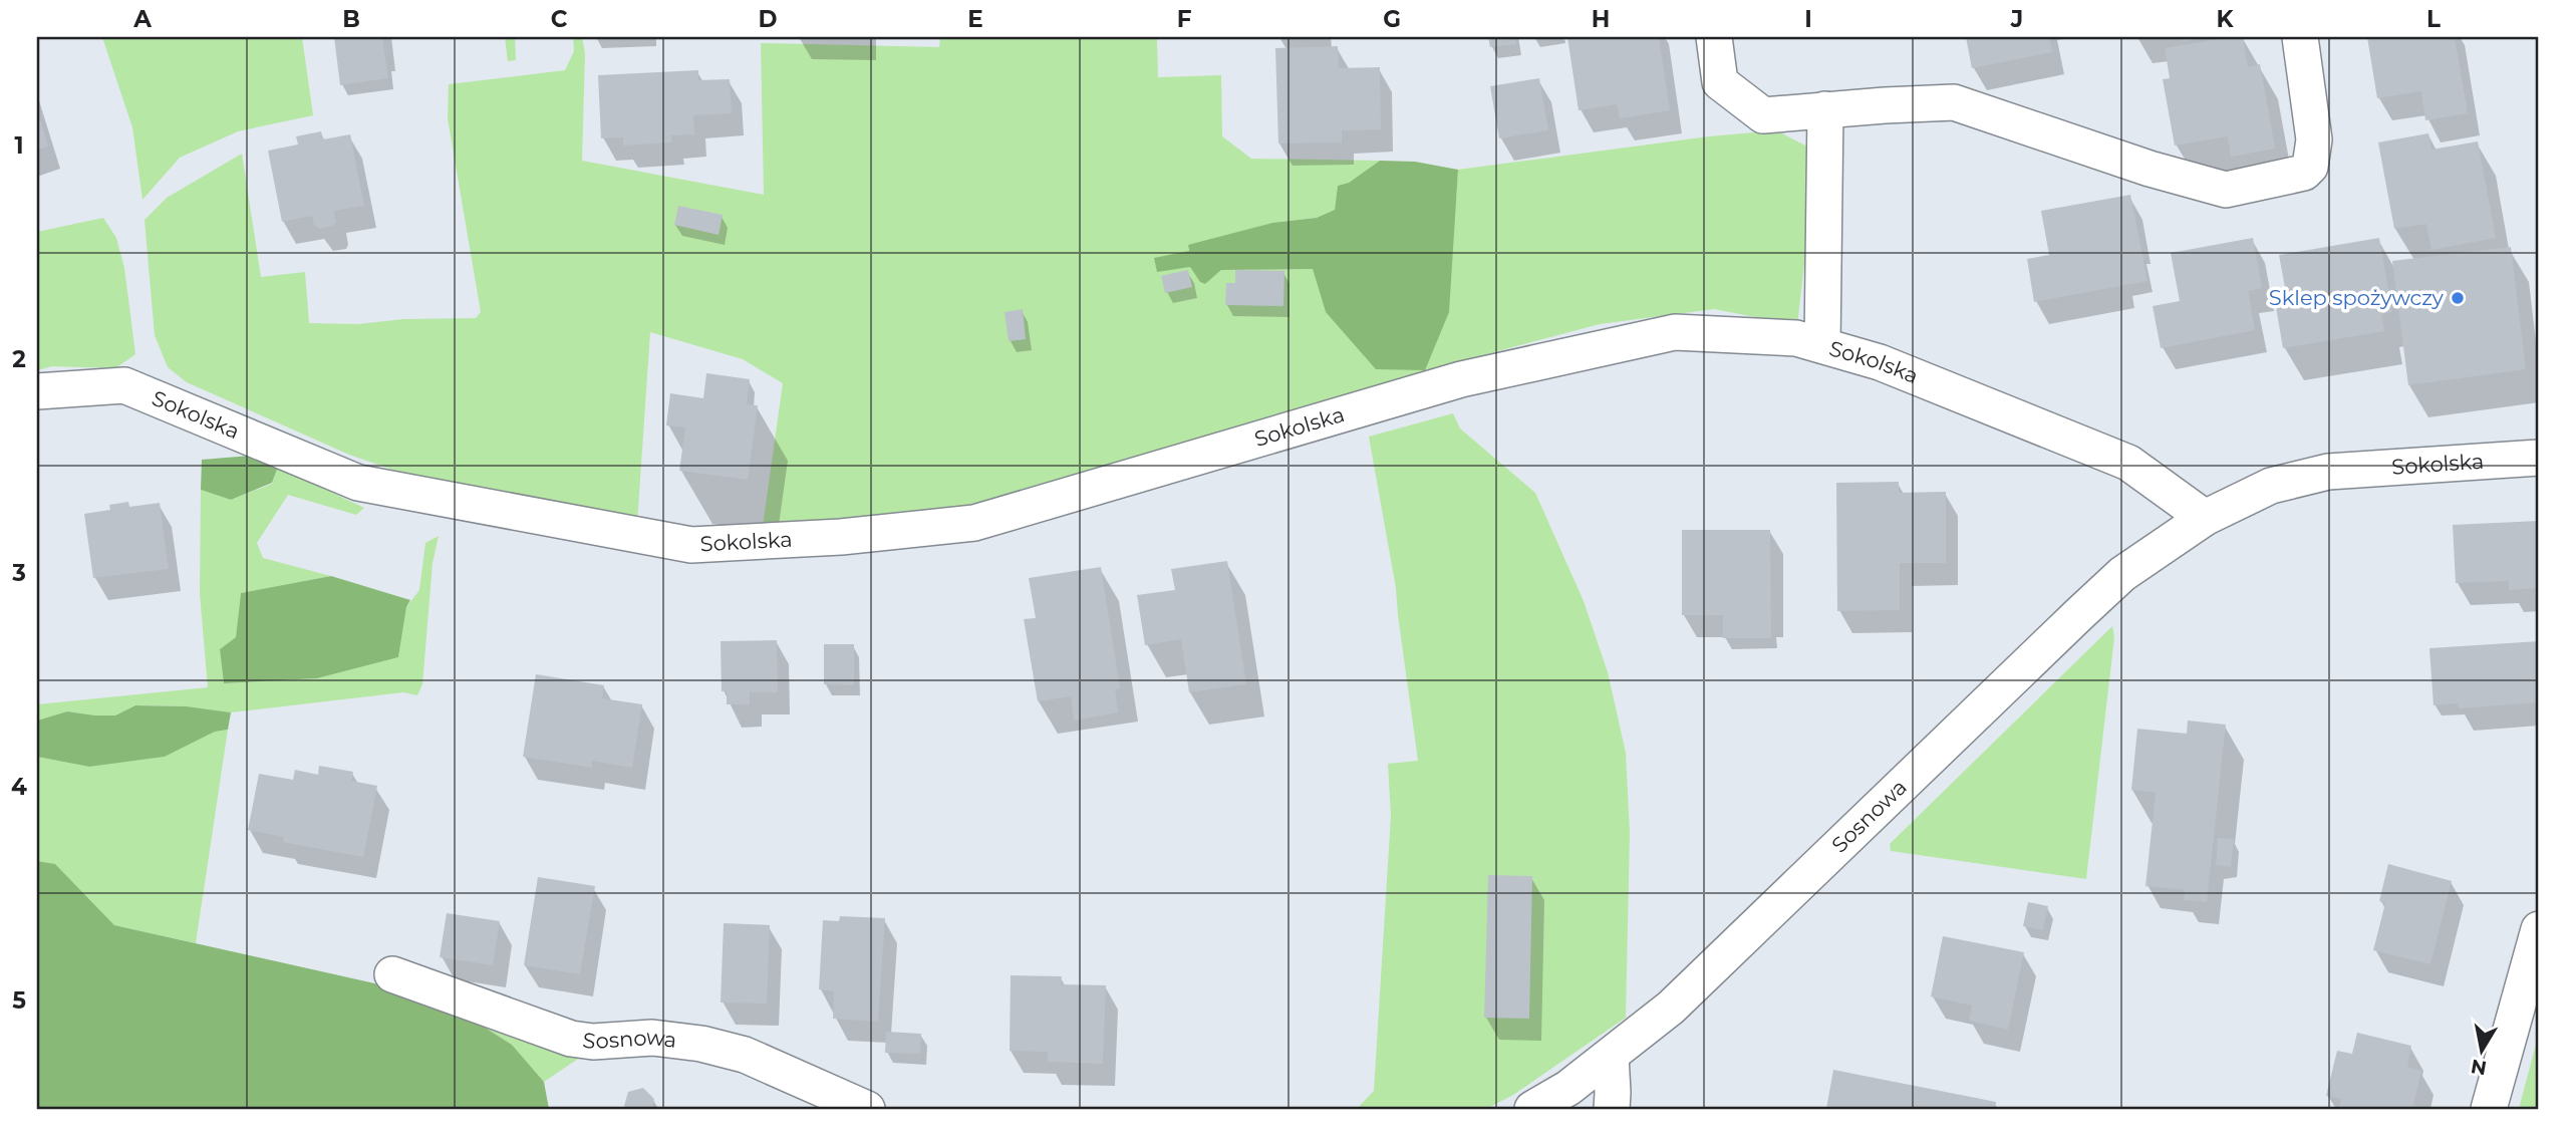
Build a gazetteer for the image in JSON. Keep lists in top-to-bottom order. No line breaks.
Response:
{"streets":{"street":["Sokolska","Sosnowa"]},"crossings":[["Sokolska","Sosnowa"]],"places":["Sklep spożywczy"],"north":"bottom","grid":{"columns":["A","B","C","D","E","F","G","H","I","J","K","L"],"rows":["1","2","3","4","5"]}}
